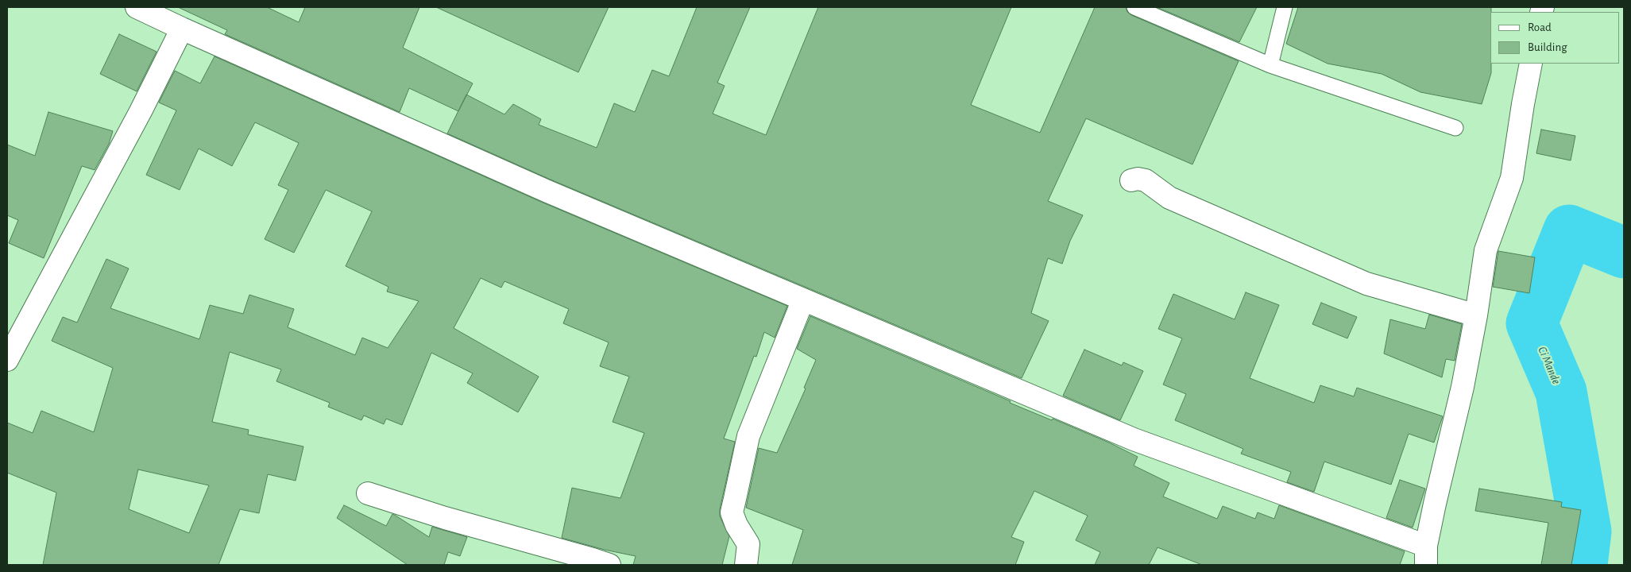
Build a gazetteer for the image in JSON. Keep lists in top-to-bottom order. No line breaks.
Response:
{"water":["Ci Mande"],"legend":["Road","Building"]}
